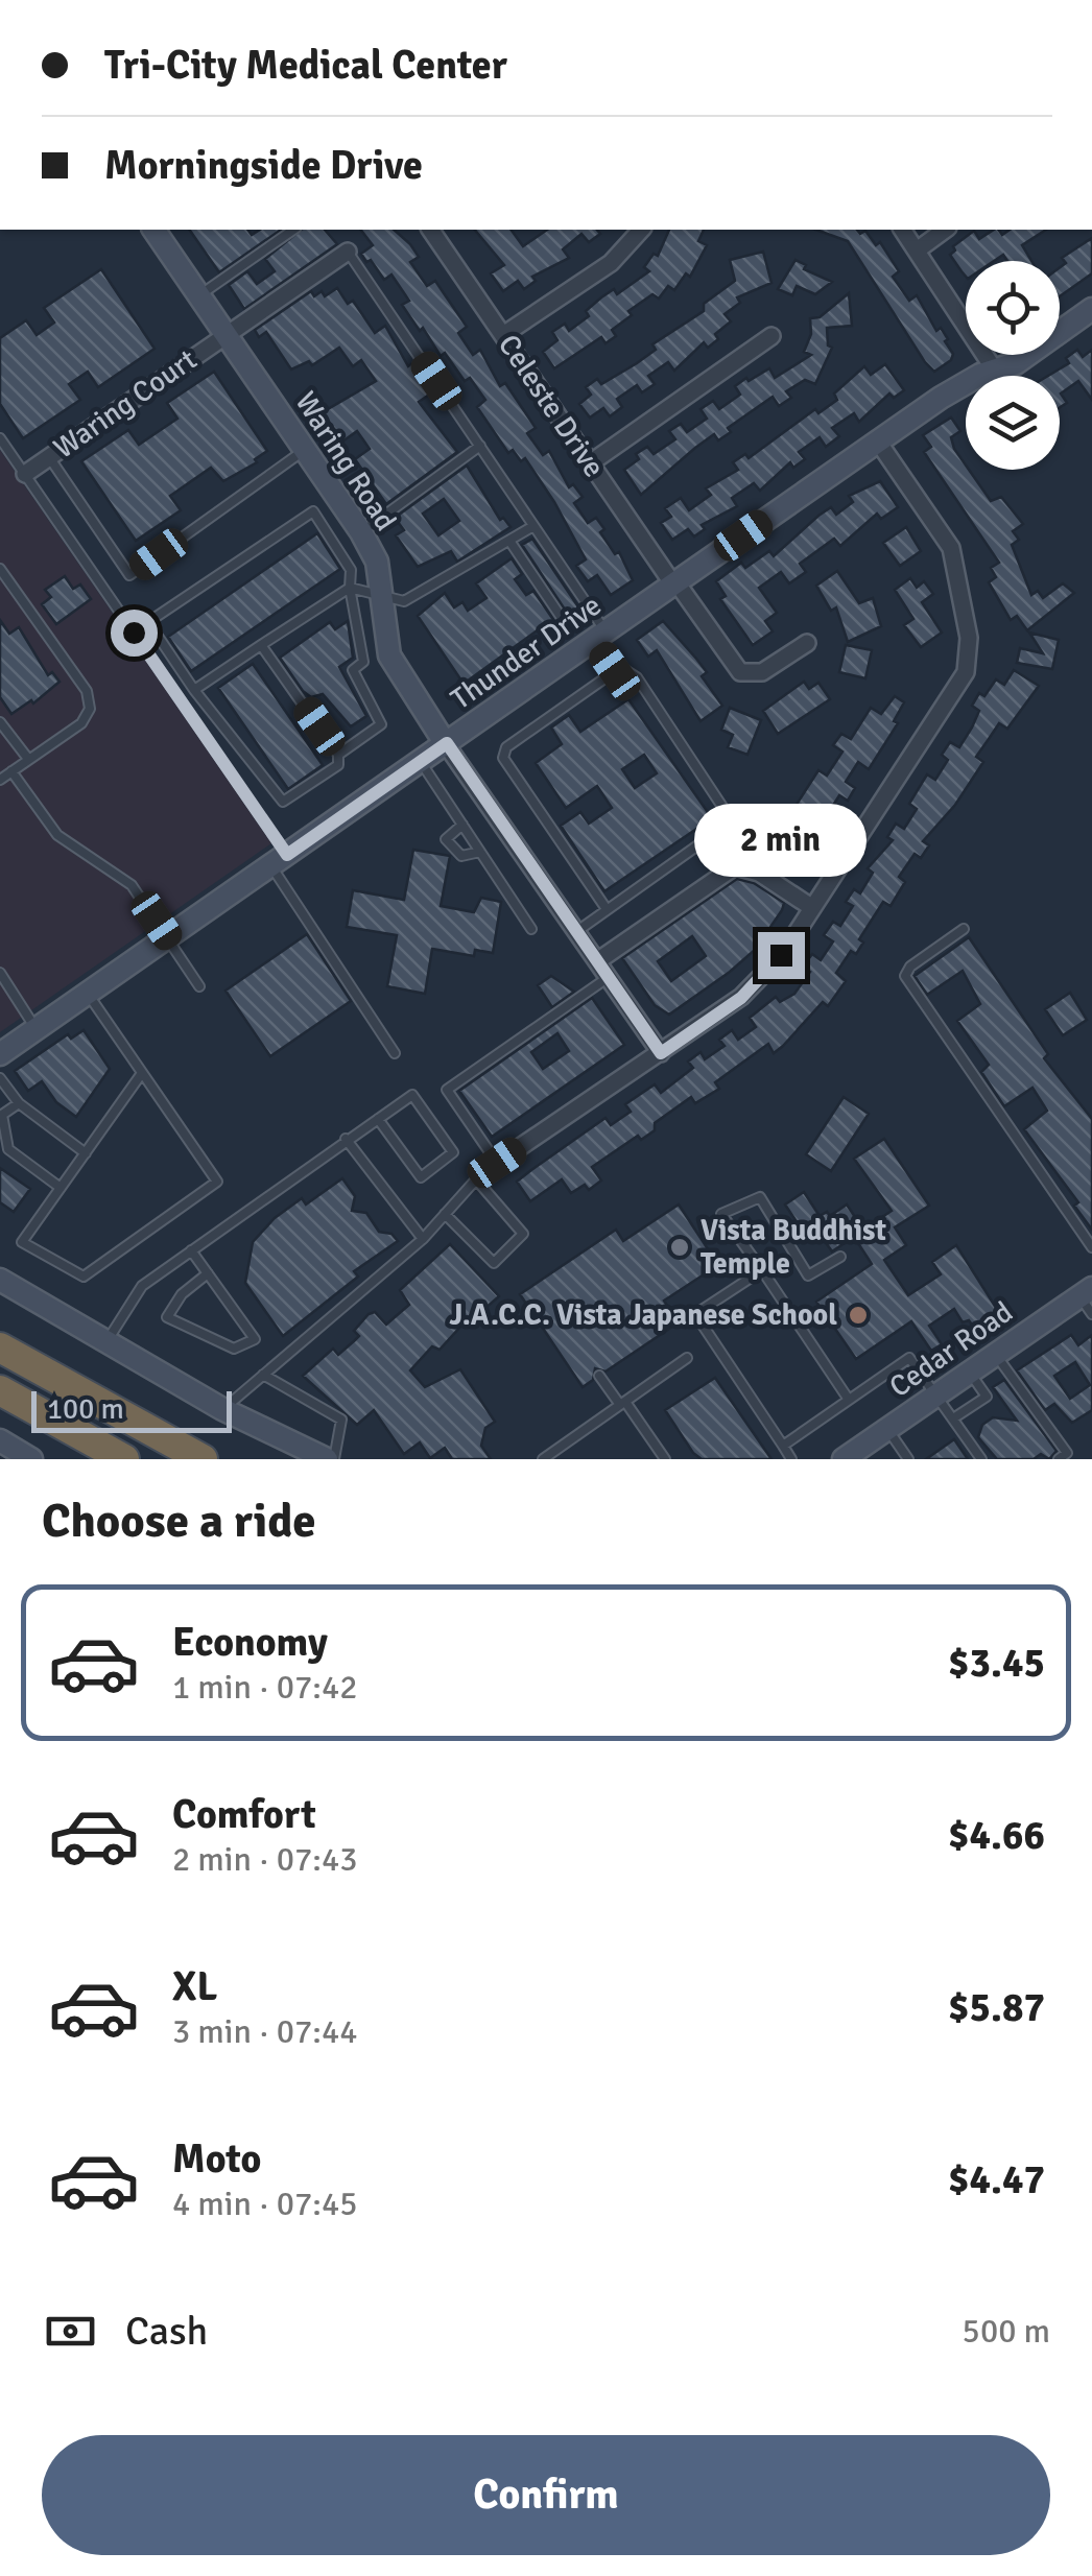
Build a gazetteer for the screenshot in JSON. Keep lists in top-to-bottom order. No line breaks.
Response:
{"streets":{"street":["Waring Court","Celeste Drive","Waring Road","Thunder Drive","Cedar Road"]},"crossings":[["Waring Court","Waring Road"],["Celeste Drive","Thunder Drive"],["Waring Road","Thunder Drive"]],"places":["Vista Buddhist Temple","J.A.C.C. Vista Japanese School"],"scale_bar":"100 m","page":{"banner":["Tri-City Medical Center","Morningside Drive"],"bubble":"2 min","scale":"100 m","heading":"Choose a ride","list":[{"name":"Economy","note":"1 min · 07:42","value":"$3.45"},{"name":"Comfort","note":"2 min · 07:43","value":"$4.66"},{"name":"XL","note":"3 min · 07:44","value":"$5.87"},{"name":"Moto","note":"4 min · 07:45","value":"$4.47"}],"pay":["Cash","500 m"],"buttons":"Confirm"}}
